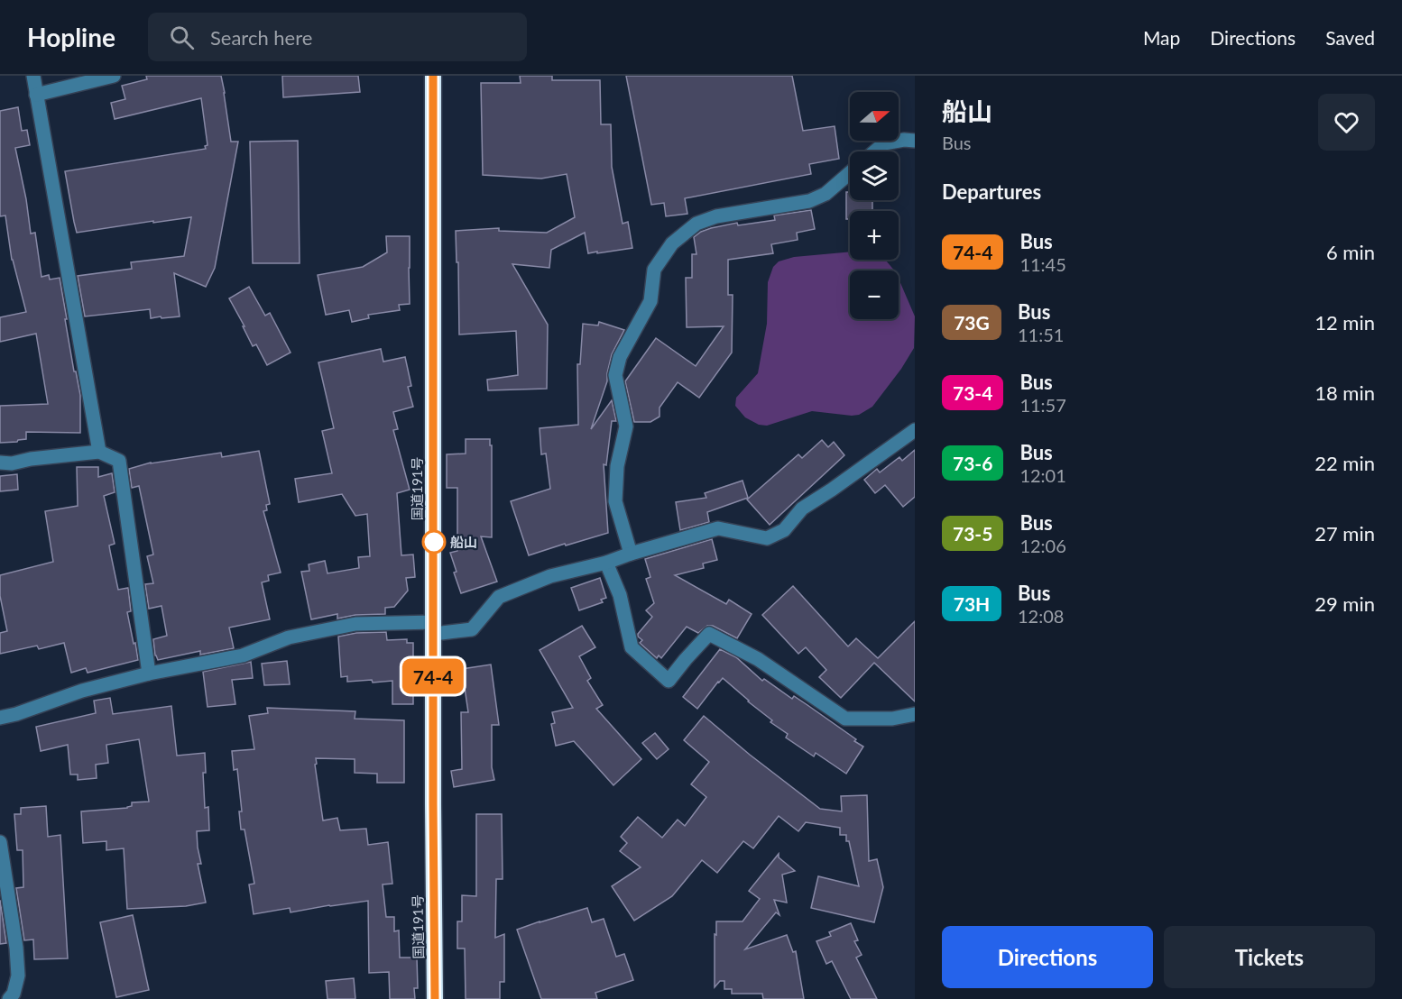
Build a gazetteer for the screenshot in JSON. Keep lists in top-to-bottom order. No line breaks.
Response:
{"streets":{"highway":["国道191号"]},"places":["船山"],"lines":["bus line 74-4"],"north":"right","page":{"header":"Hopline","search":"Search here","nav":["Map","Directions","Saved"],"on_map":"74-4","heading":[["船山","Bus"],"Departures"],"map_buttons":["+","−"],"list":[{"mark":"74-4","name":"Bus","note":"11:45","value":"6 min"},{"mark":"73G","name":"Bus","note":"11:51","value":"12 min"},{"mark":"73-4","name":"Bus","note":"11:57","value":"18 min"},{"mark":"73-6","name":"Bus","note":"12:01","value":"22 min"},{"mark":"73-5","name":"Bus","note":"12:06","value":"27 min"},{"mark":"73H","name":"Bus","note":"12:08","value":"29 min"}],"buttons":["Directions","Tickets"]}}
